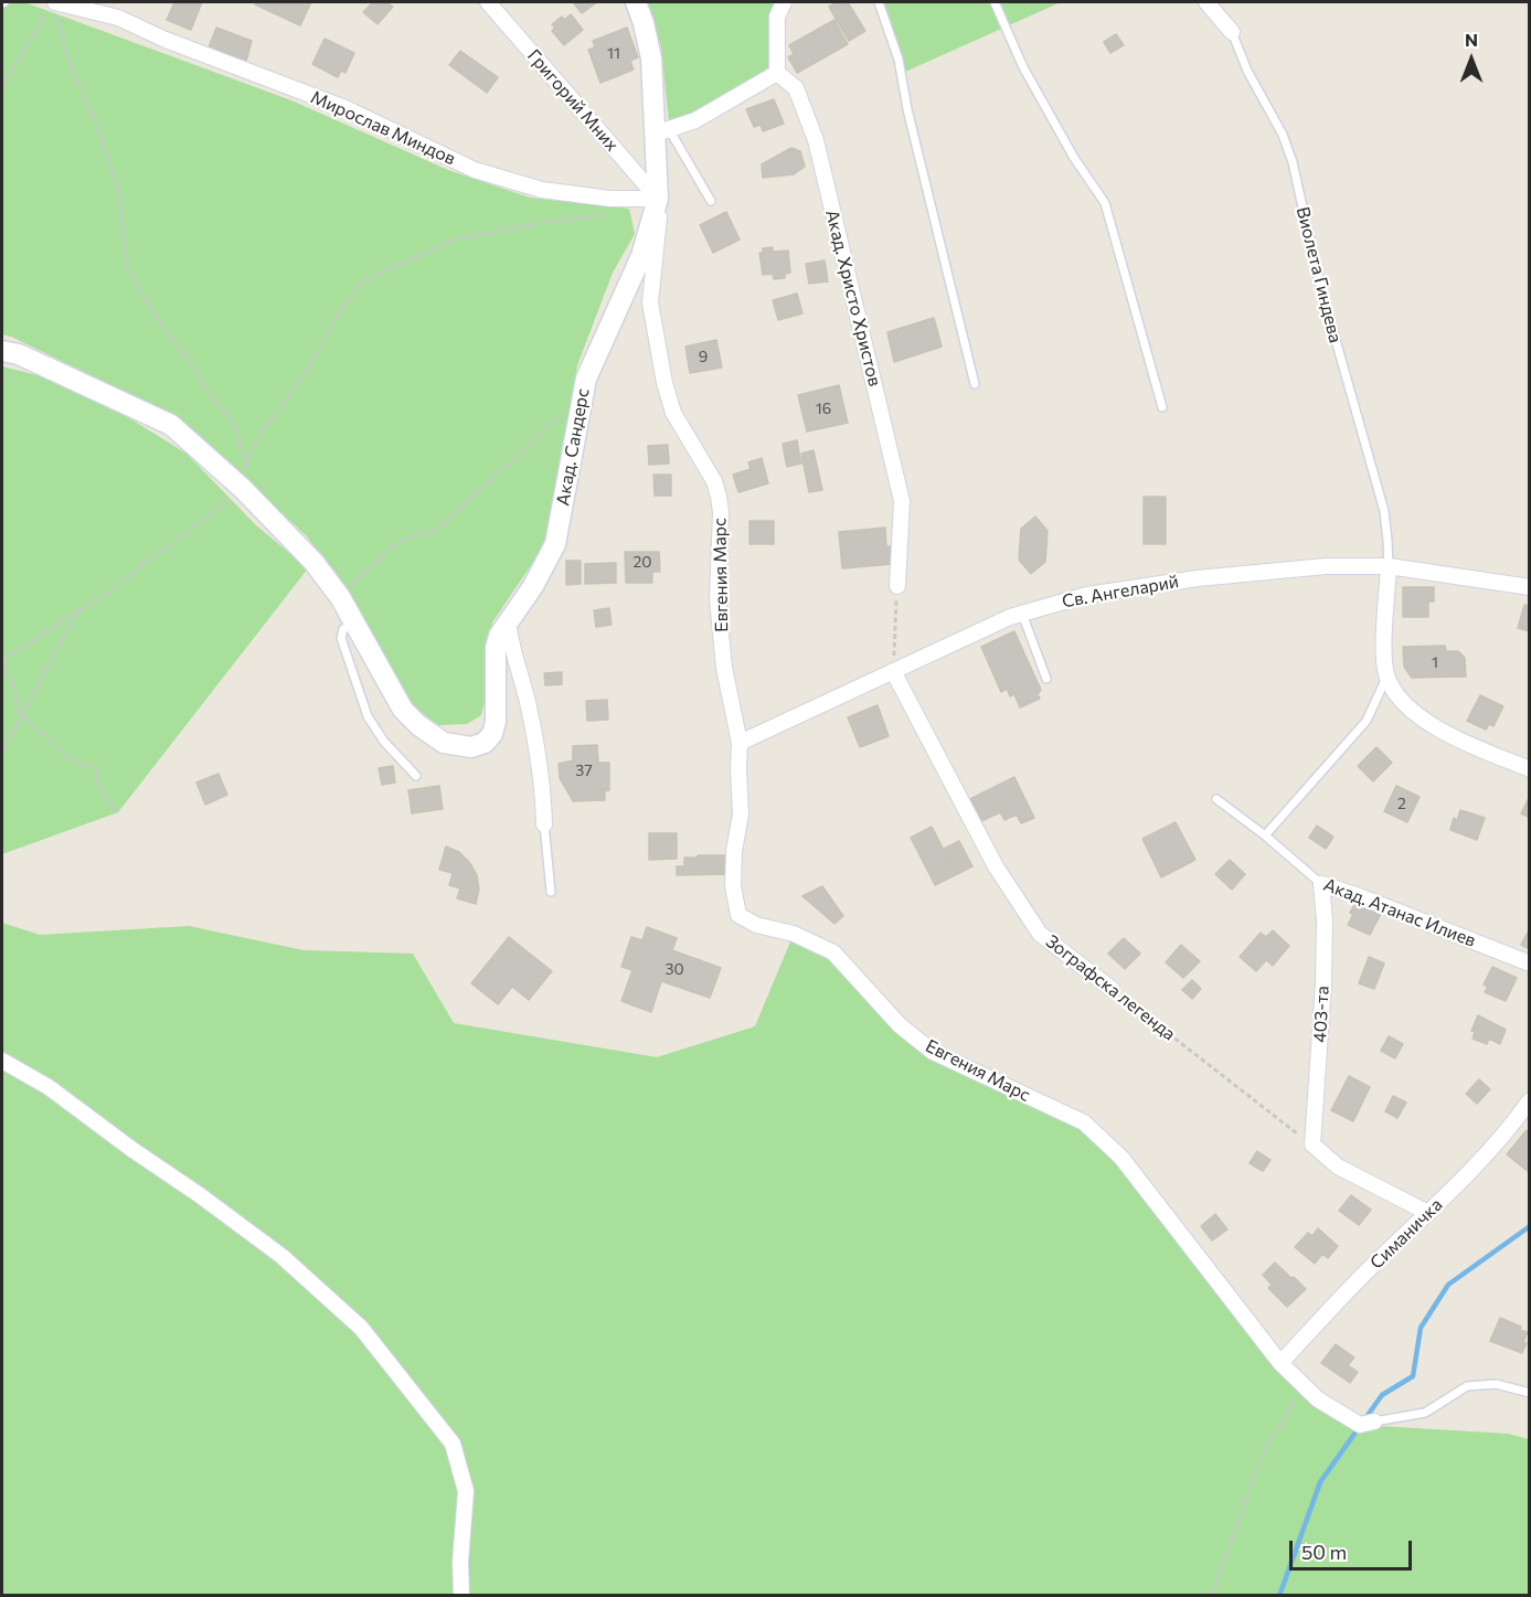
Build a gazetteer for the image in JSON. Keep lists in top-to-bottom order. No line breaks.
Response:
{"streets":{"street":["Григорий Мних","Мирослав Миндов","Виолета Гиндева","Акад. Христо Христов","Акад. Сандерс","Евгения Марс","Св. Ангеларий","Акад. Атанас Илиев","Зографска легенда","403-та","Симаничка"]},"crossings":[["Григорий Мних","Мирослав Миндов"],["Григорий Мних","Акад. Сандерс"],["Григорий Мних","Евгения Марс"],["Мирослав Миндов","Акад. Сандерс"],["Мирослав Миндов","Евгения Марс"],["Виолета Гиндева","Св. Ангеларий"],["Акад. Сандерс","Евгения Марс"],["Евгения Марс","Св. Ангеларий"],["Евгения Марс","Симаничка"],["Св. Ангеларий","Зографска легенда"],["Акад. Атанас Илиев","403-та"],["Зографска легенда","403-та"]],"house_numbers":["11","9","16","20","1","37","2","30"],"scale_bar":"50 m","north":"top"}
